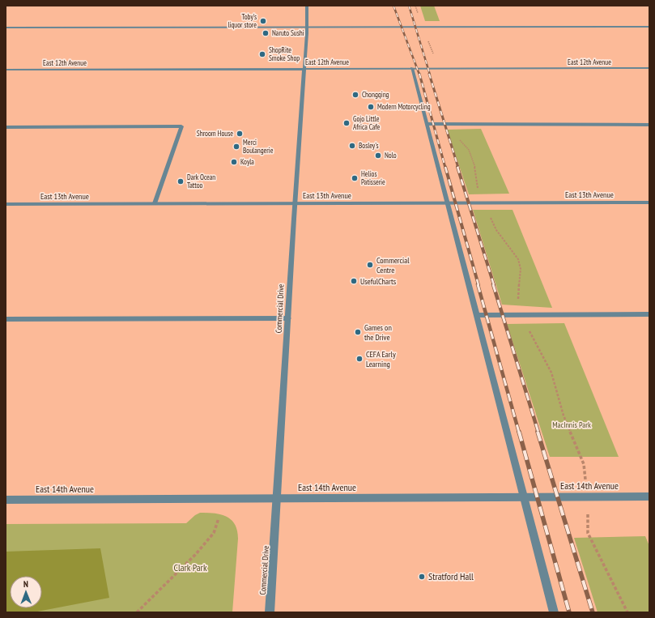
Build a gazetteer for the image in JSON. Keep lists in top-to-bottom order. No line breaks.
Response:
{"streets":{"street":["East 12th Avenue","East 13th Avenue","Commercial Drive","East 14th Avenue"]},"crossings":[["East 12th Avenue","Commercial Drive"],["East 13th Avenue","Commercial Drive"],["Commercial Drive","East 14th Avenue"]],"parks":["MacInnis Park","Clark Park"],"places":["Toby's liquor store","Naruto Sushi","ShopRite Smoke Shop","Chongqing","Modern Motorcycling","Gojo Little Africa Cafe","Shroom House","Bosley's","Merci Boulangerie","Nolo","Koyla","Helios Patisserie","Dark Ocean Tattoo","Commercial Centre","UsefulCharts","Games on the Drive","CEFA Early Learning","Stratford Hall"],"north":"top"}
